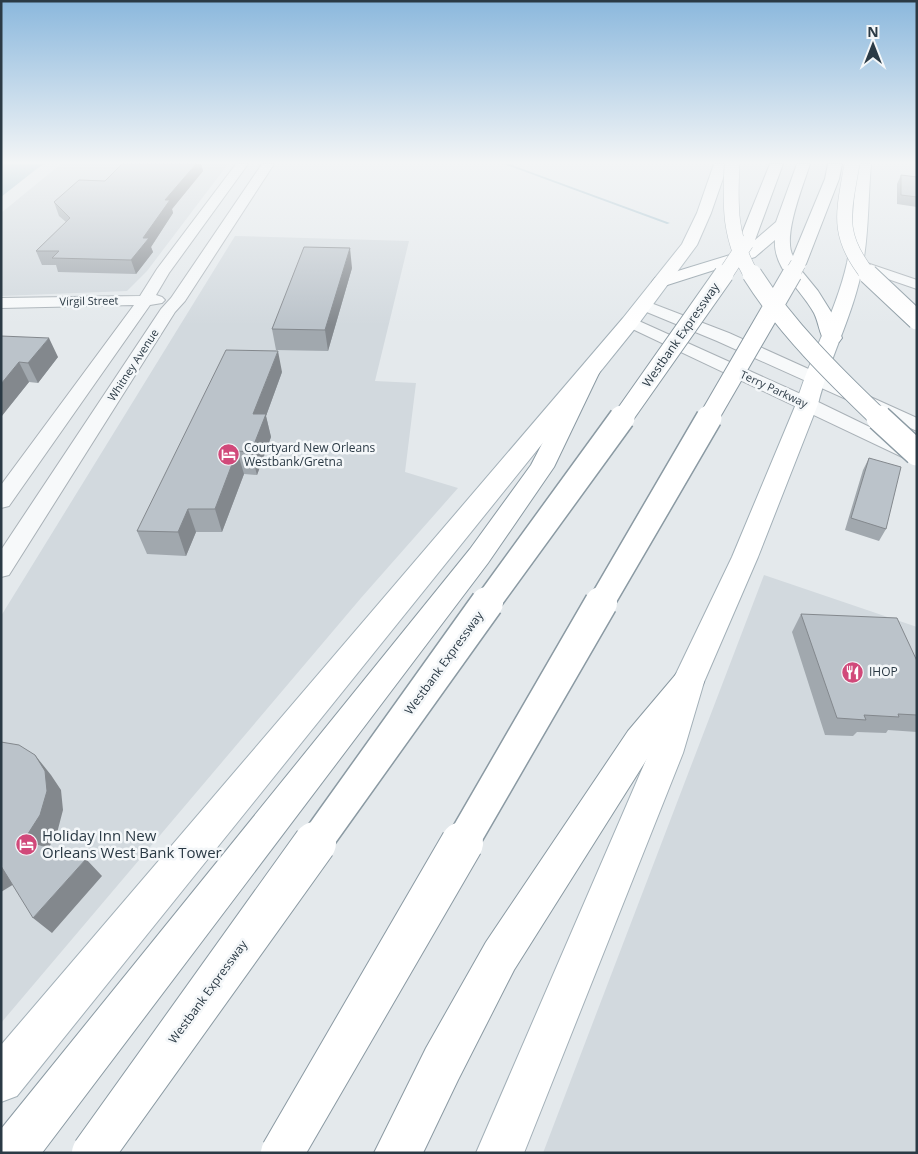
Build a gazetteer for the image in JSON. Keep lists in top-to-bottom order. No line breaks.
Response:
{"streets":{"main road":["Westbank Expressway"],"street":["Virgil Street","Whitney Avenue","Terry Parkway"]},"crossings":[["Virgil Street","Whitney Avenue"]],"places":{"hotel":["Courtyard New Orleans Westbank/Gretna","Holiday Inn New Orleans West Bank Tower"],"restaurant":["IHOP"]},"north":"top"}
